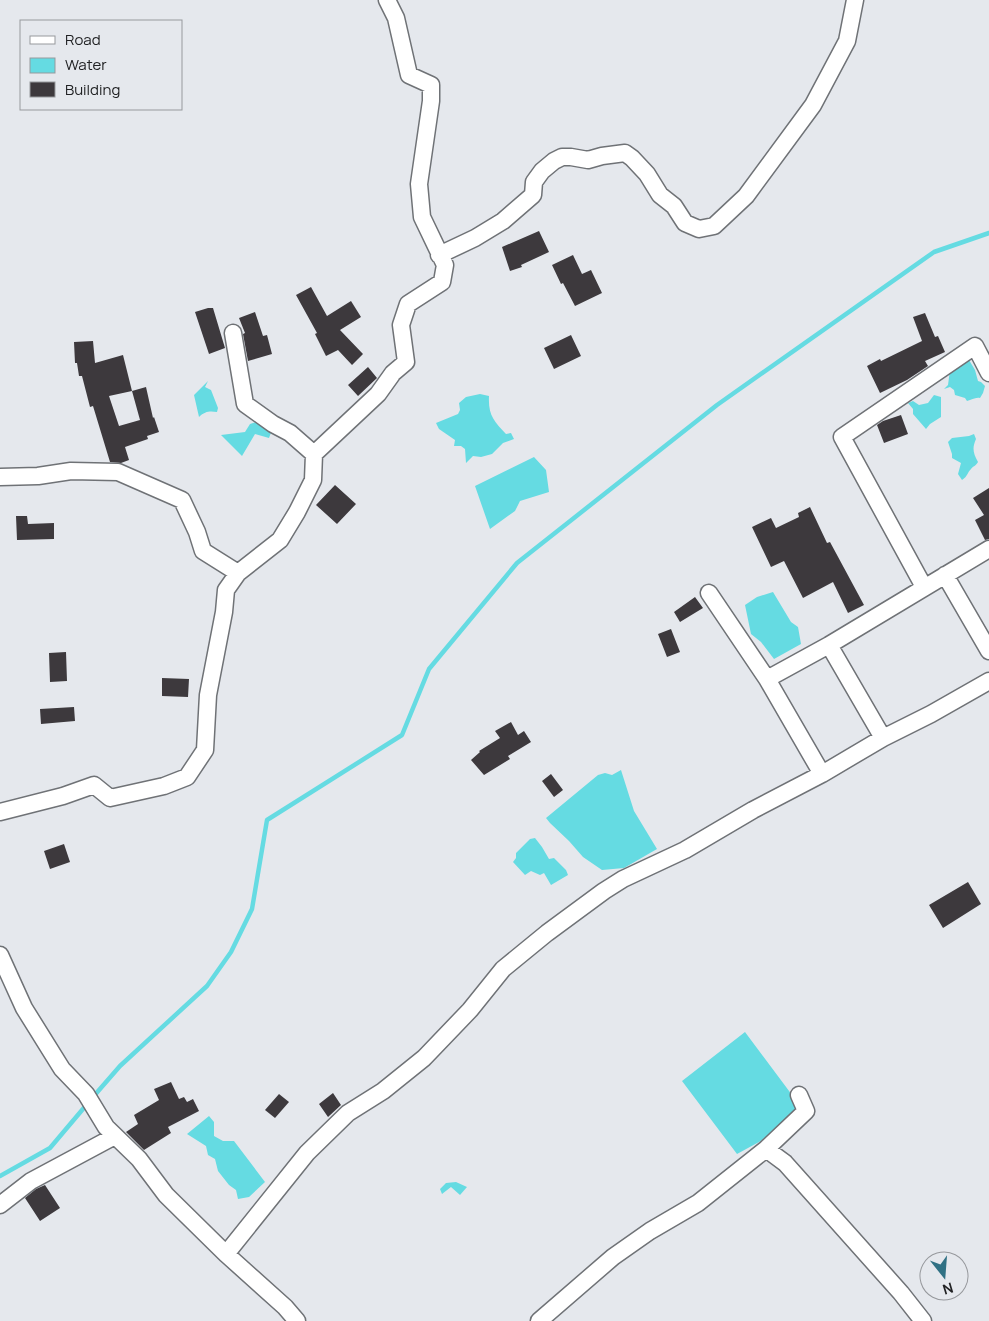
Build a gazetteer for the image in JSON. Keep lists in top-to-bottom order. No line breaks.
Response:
{"legend":["Road","Water","Building"],"north":"bottom"}
